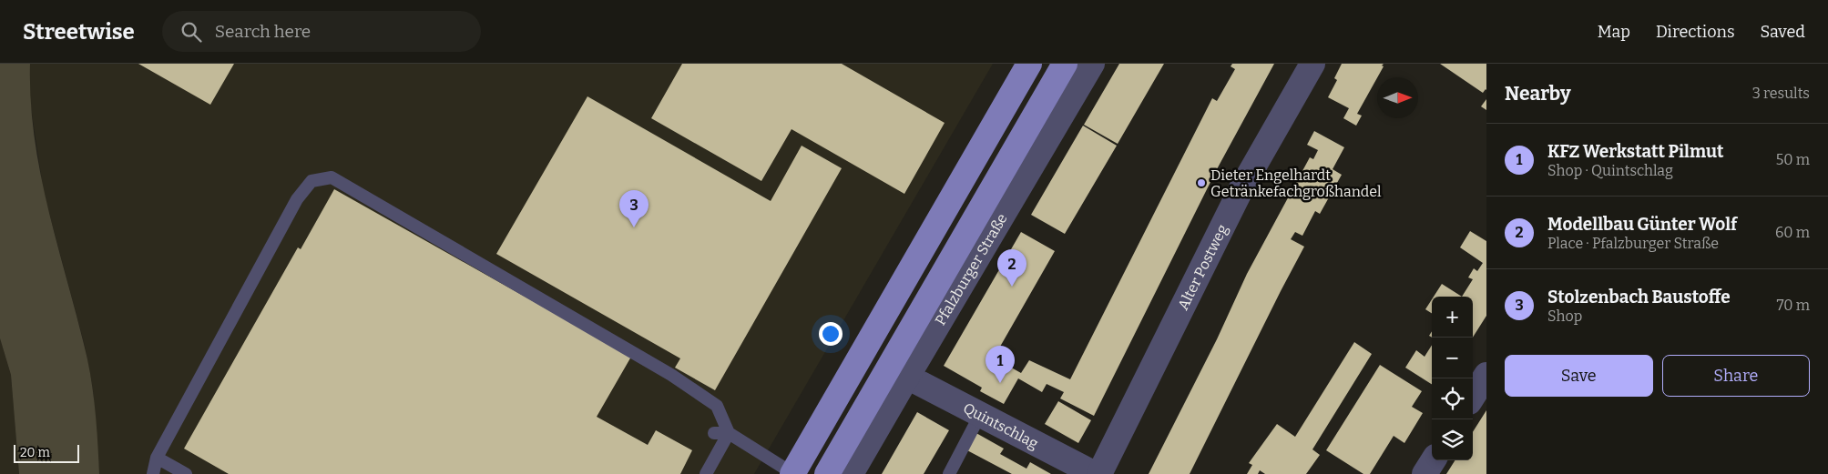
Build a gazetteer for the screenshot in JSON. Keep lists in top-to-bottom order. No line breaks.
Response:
{"streets":{"main road":["Pfalzburger Straße"],"street":["Alter Postweg","Quintschlag"]},"crossings":[["Pfalzburger Straße","Quintschlag"]],"places":["Dieter Engelhardt Getränkefachgroßhandel"],"scale_bar":"20 m","north":"right","page":{"header":"Streetwise","search":"Search here","nav":["Map","Directions","Saved"],"heading":["Nearby","3 results"],"list":[{"mark":"1","name":"KFZ Werkstatt Pilmut","note":"Shop · Quintschlag","value":"50 m"},{"mark":"2","name":"Modellbau Günter Wolf","note":"Place · Pfalzburger Straße","value":"60 m"},{"mark":"3","name":"Stolzenbach Baustoffe","note":"Shop","value":"70 m"}],"pins":["3","2","1"],"map_buttons":["+","−"],"buttons":["Save","Share"],"scale":"20 m"}}
